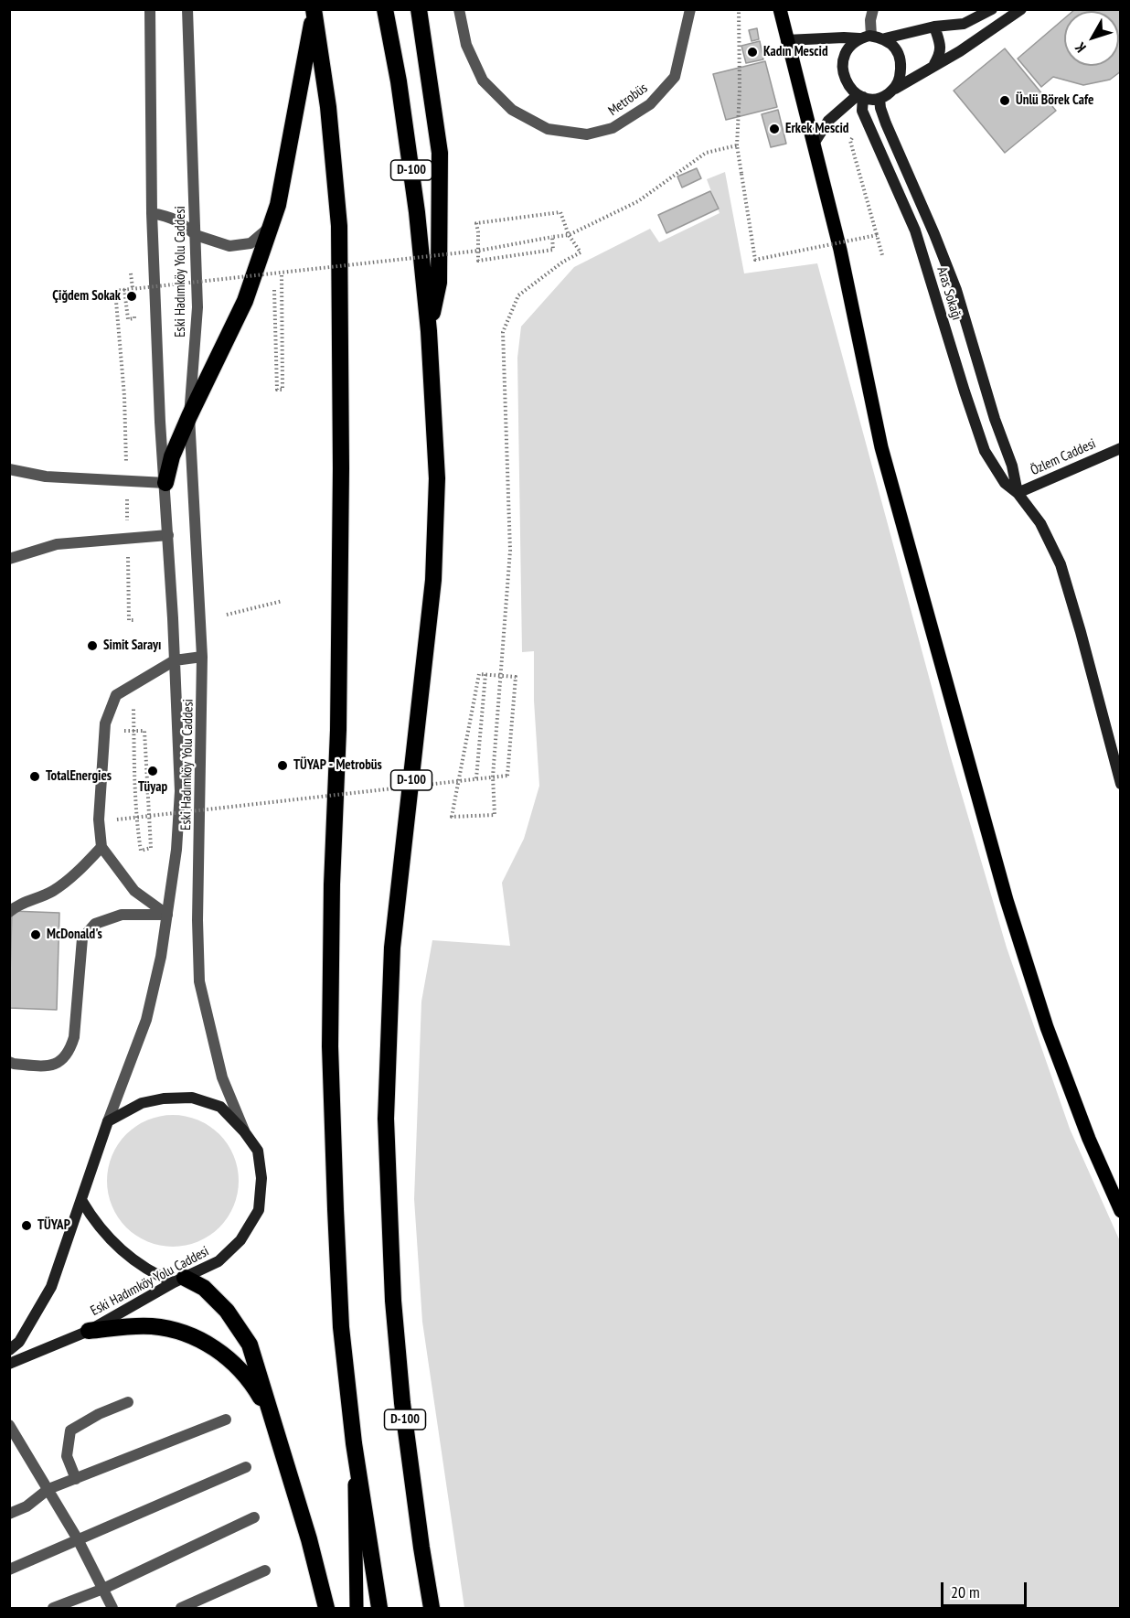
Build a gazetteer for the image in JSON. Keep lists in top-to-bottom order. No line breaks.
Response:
{"streets":{"highway":["D-100"],"street":["Metrobüs","Eski Hadımköy Yolu Caddesi","Aras Sokağı","Özlem Caddesi"]},"crossings":[["Aras Sokağı","Özlem Caddesi"]],"places":["Kadın Mescid","Ünlü Börek Cafe","Erkek Mescid","Çiğdem Sokak","Simit Sarayı","TÜYAP - Metrobüs","Tüyap","TotalEnergies","McDonald's","TÜYAP"],"scale_bar":"20 m","north":"bottom left"}
